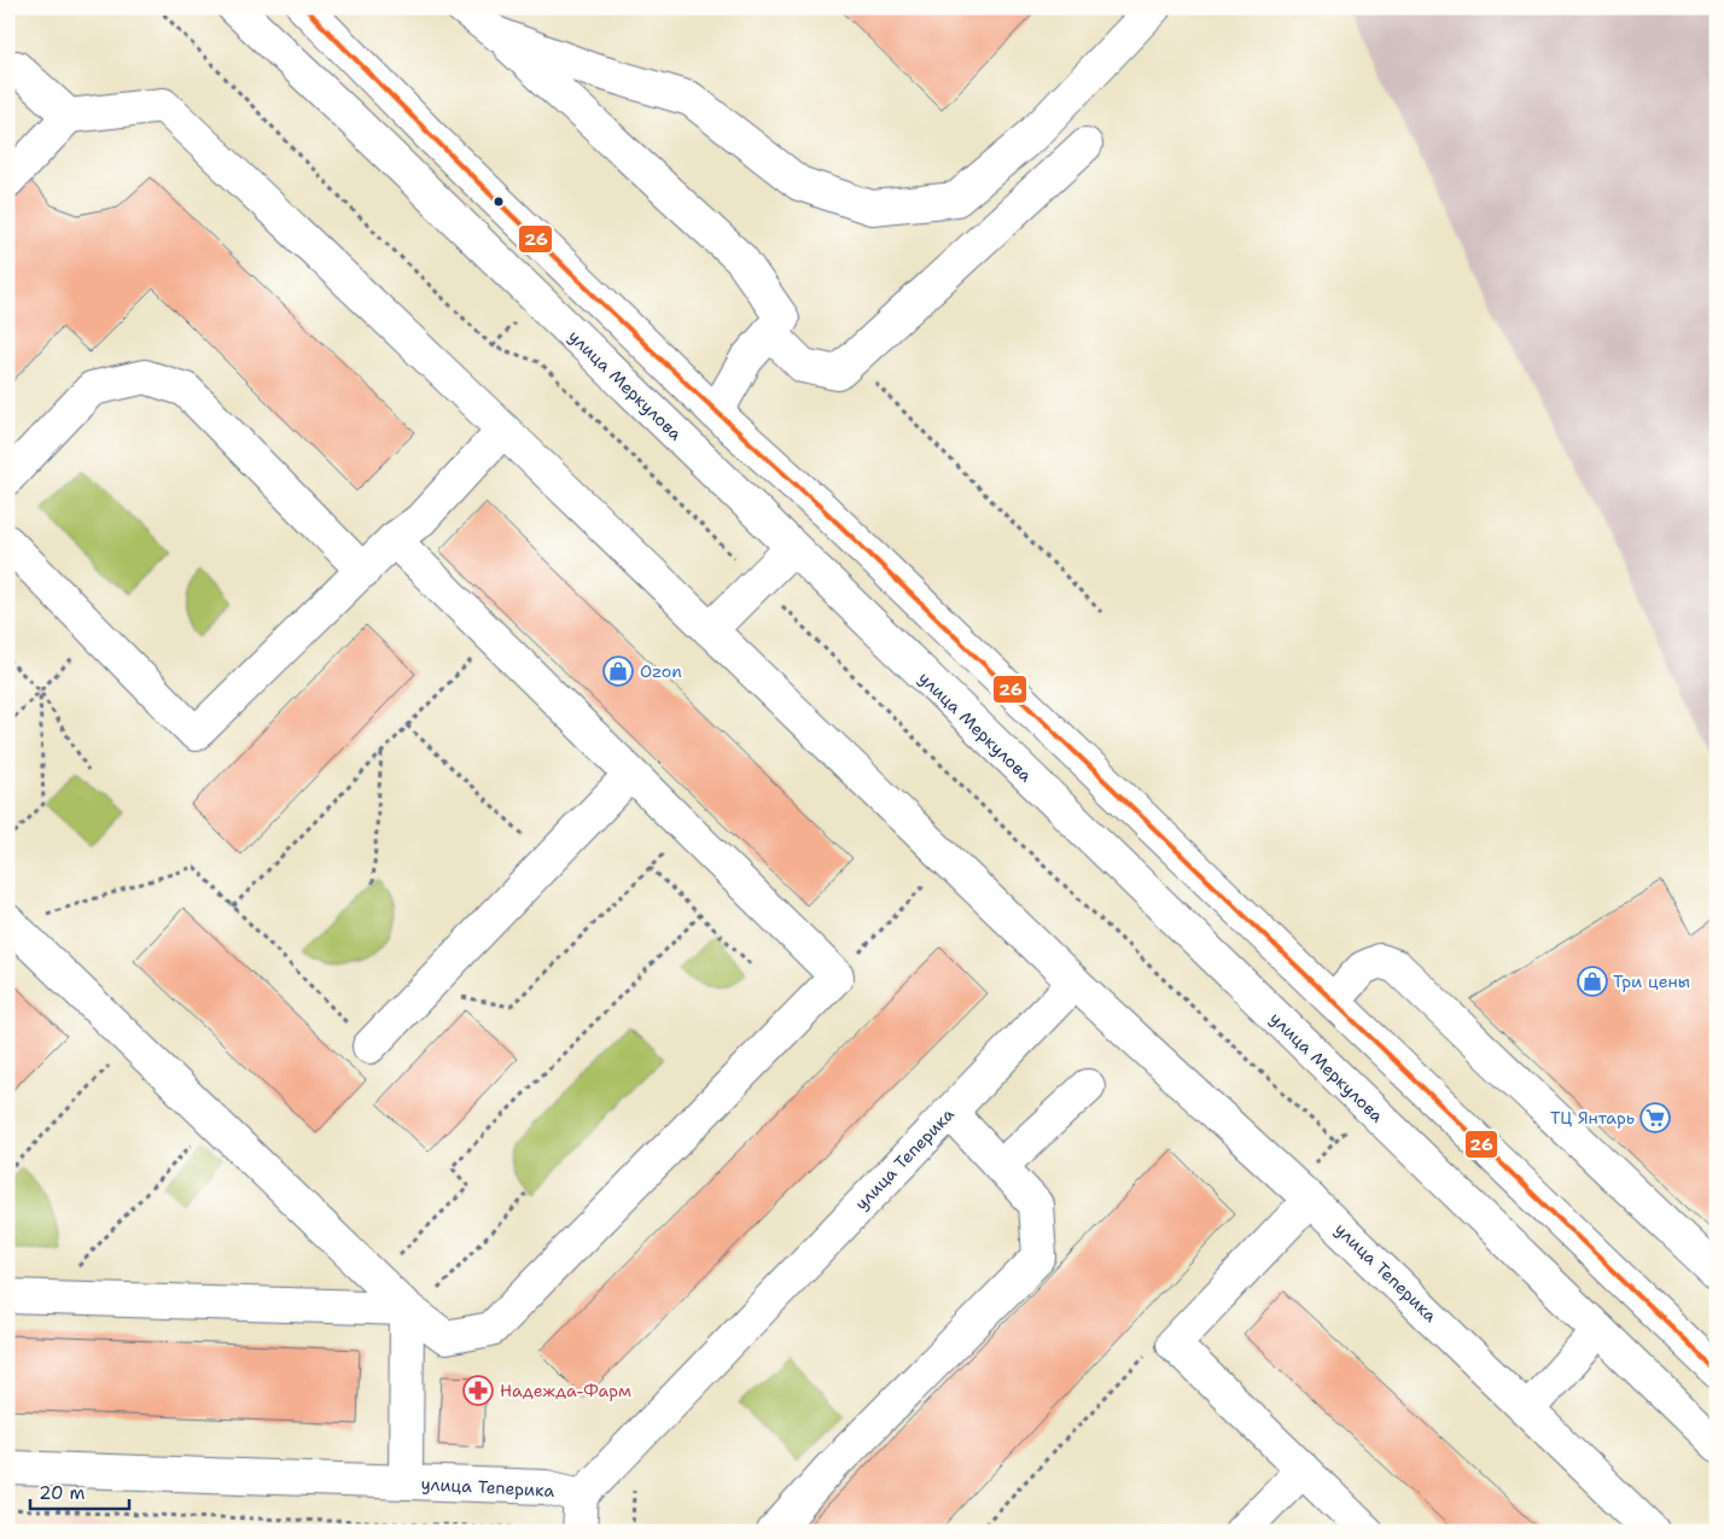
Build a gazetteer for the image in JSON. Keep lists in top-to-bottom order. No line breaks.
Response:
{"streets":{"street":["улица Меркулова","улица Теперика"]},"places":{"shop":["Ozon","Три цены"],"supermarket":["ТЦ Янтарь"],"pharmacy":["Надежда-Фарм"]},"lines":["transit line 26"],"scale_bar":"20 m"}
